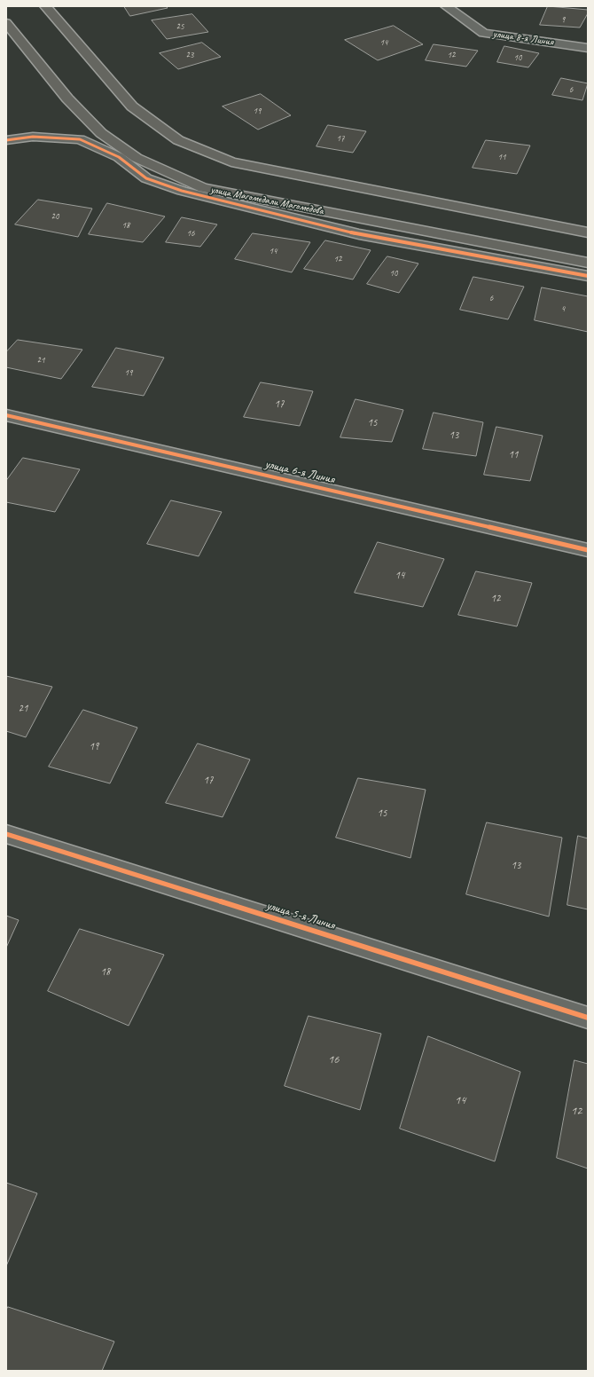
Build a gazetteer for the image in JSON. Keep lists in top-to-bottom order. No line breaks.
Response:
{"streets":{"main road":["улица Магомедали Магомедова"],"street":["улица 8-я Линия","улица 6-я Линия","улица 5-я Линия"]},"house_numbers":["9","25","14","23","12","10","6","19","17","11","20","18","16","14","12","10","6","4","21","19","17","15","13","11","14","12","21","19","17","15","13","18","16","14","12"]}
